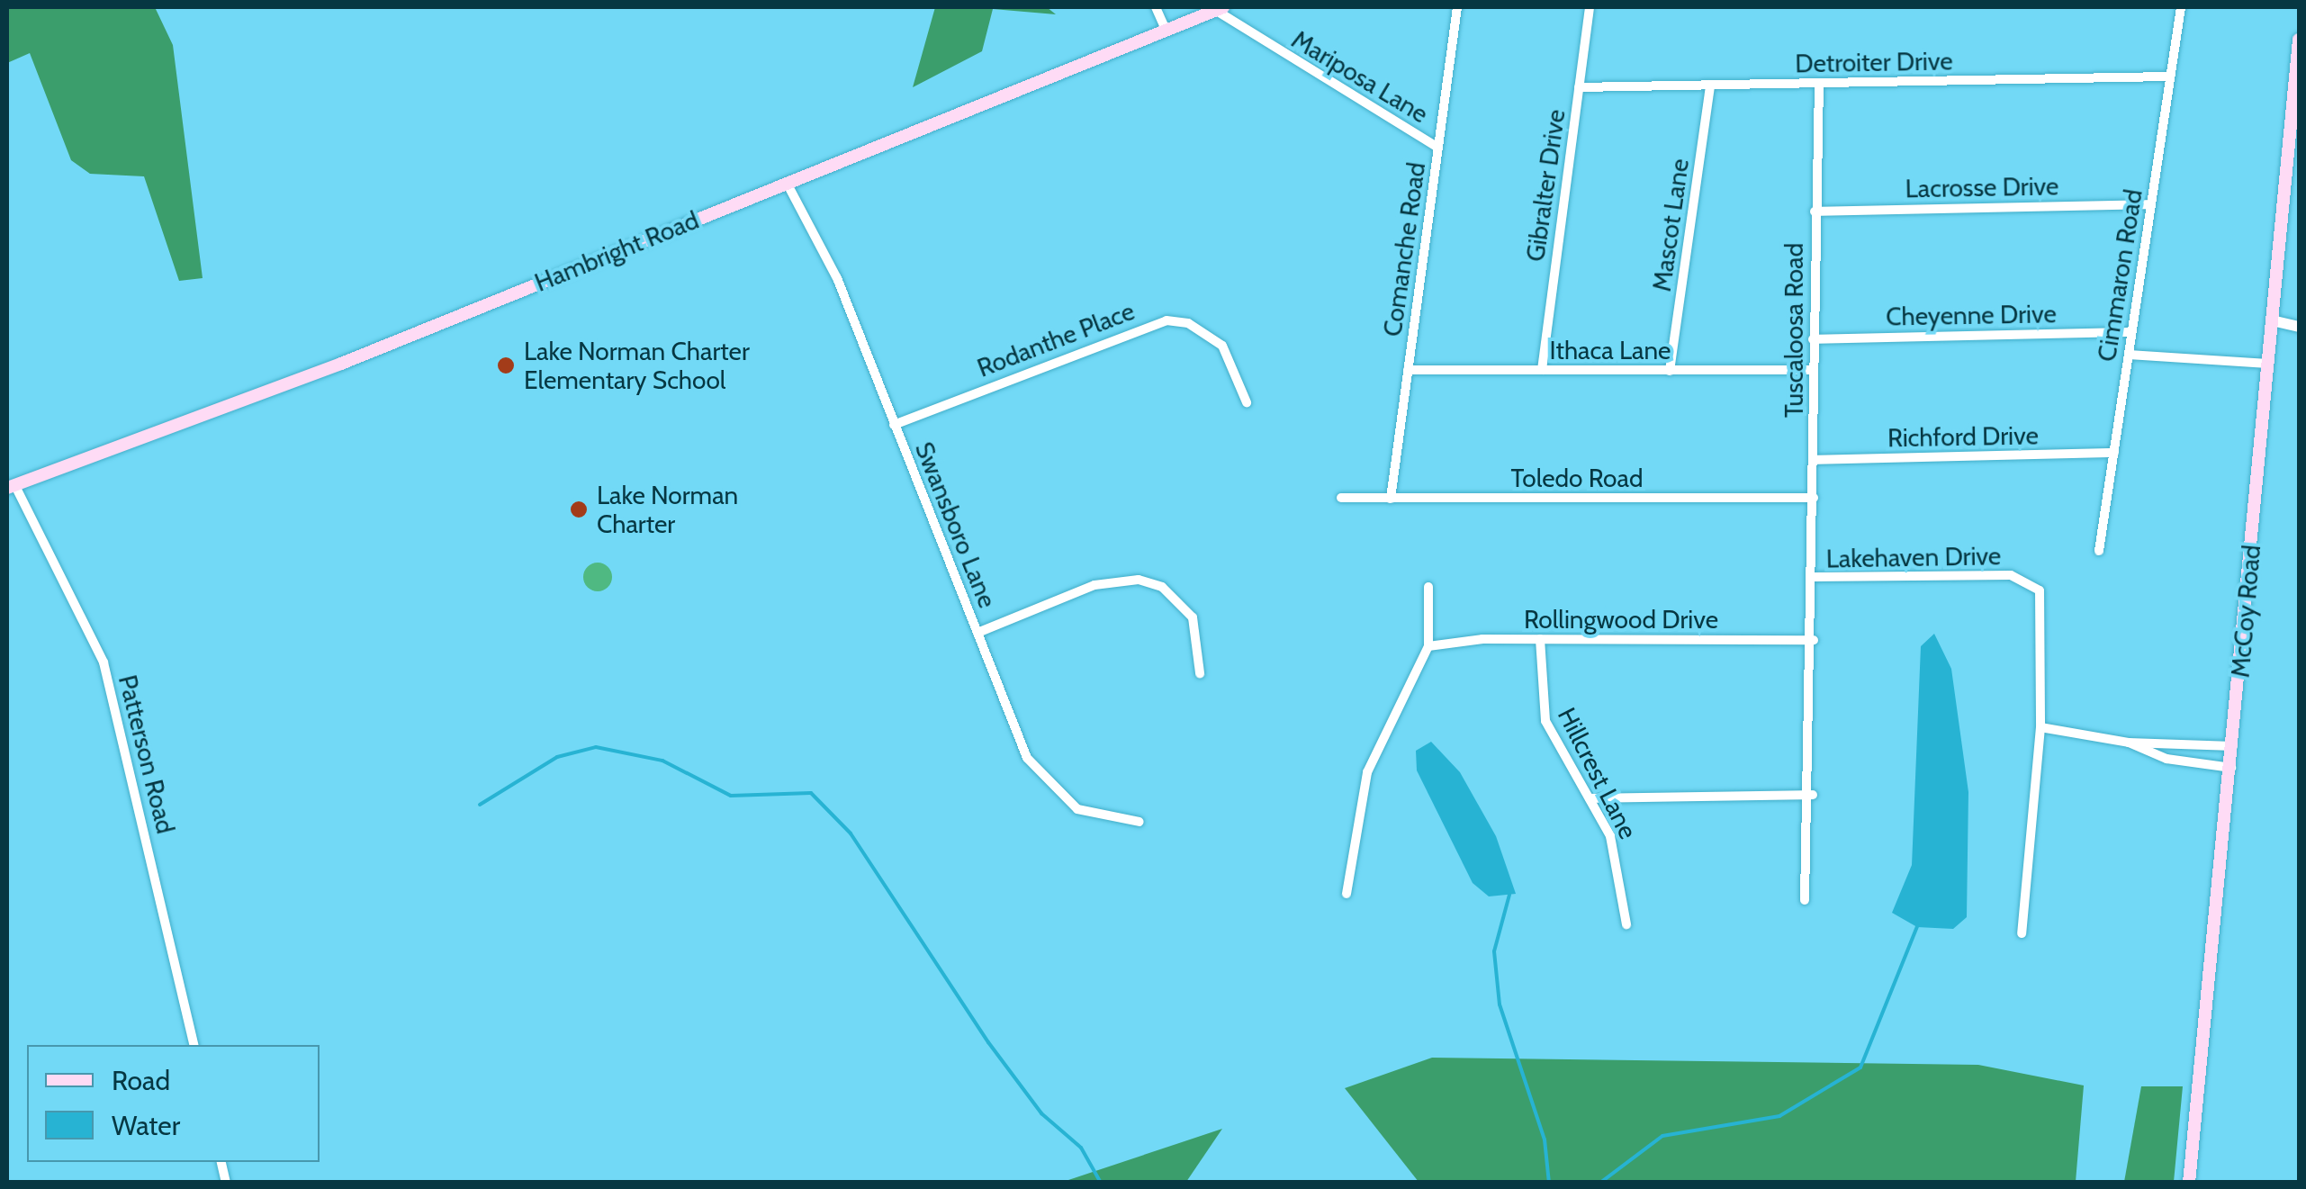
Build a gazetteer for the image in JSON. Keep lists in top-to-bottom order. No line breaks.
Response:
{"streets":{"main road":["Hambright Road","McCoy Road"],"street":["Detroiter Drive","Mariposa Lane","Gibralter Drive","Lacrosse Drive","Mascot Lane","Comanche Road","Cimmaron Road","Cheyenne Drive","Tuscaloosa Road","Rodanthe Place","Ithaca Lane","Richford Drive","Toledo Road","Swansboro Lane","Lakehaven Drive","Rollingwood Drive","Patterson Road","Hillcrest Lane"]},"crossings":[["Detroiter Drive","Gibralter Drive"],["Detroiter Drive","Mascot Lane"],["Detroiter Drive","Cimmaron Road"],["Detroiter Drive","Tuscaloosa Road"],["Mariposa Lane","Comanche Road"],["Mariposa Lane","Hambright Road"],["Gibralter Drive","Ithaca Lane"],["Lacrosse Drive","Cimmaron Road"],["Lacrosse Drive","Tuscaloosa Road"],["Mascot Lane","Ithaca Lane"],["Comanche Road","Ithaca Lane"],["Comanche Road","Toledo Road"],["Hambright Road","Swansboro Lane"],["Hambright Road","Patterson Road"],["Cimmaron Road","Cheyenne Drive"],["Cimmaron Road","Richford Drive"],["Cheyenne Drive","Tuscaloosa Road"],["Tuscaloosa Road","Ithaca Lane"],["Tuscaloosa Road","Richford Drive"],["Tuscaloosa Road","Toledo Road"],["Tuscaloosa Road","Lakehaven Drive"],["Rodanthe Place","Swansboro Lane"],["Lakehaven Drive","Rollingwood Drive"],["Rollingwood Drive","Hillcrest Lane"]],"places":["Lake Norman Charter Elementary School","Lake Norman Charter"],"legend":["Road","Water"]}
